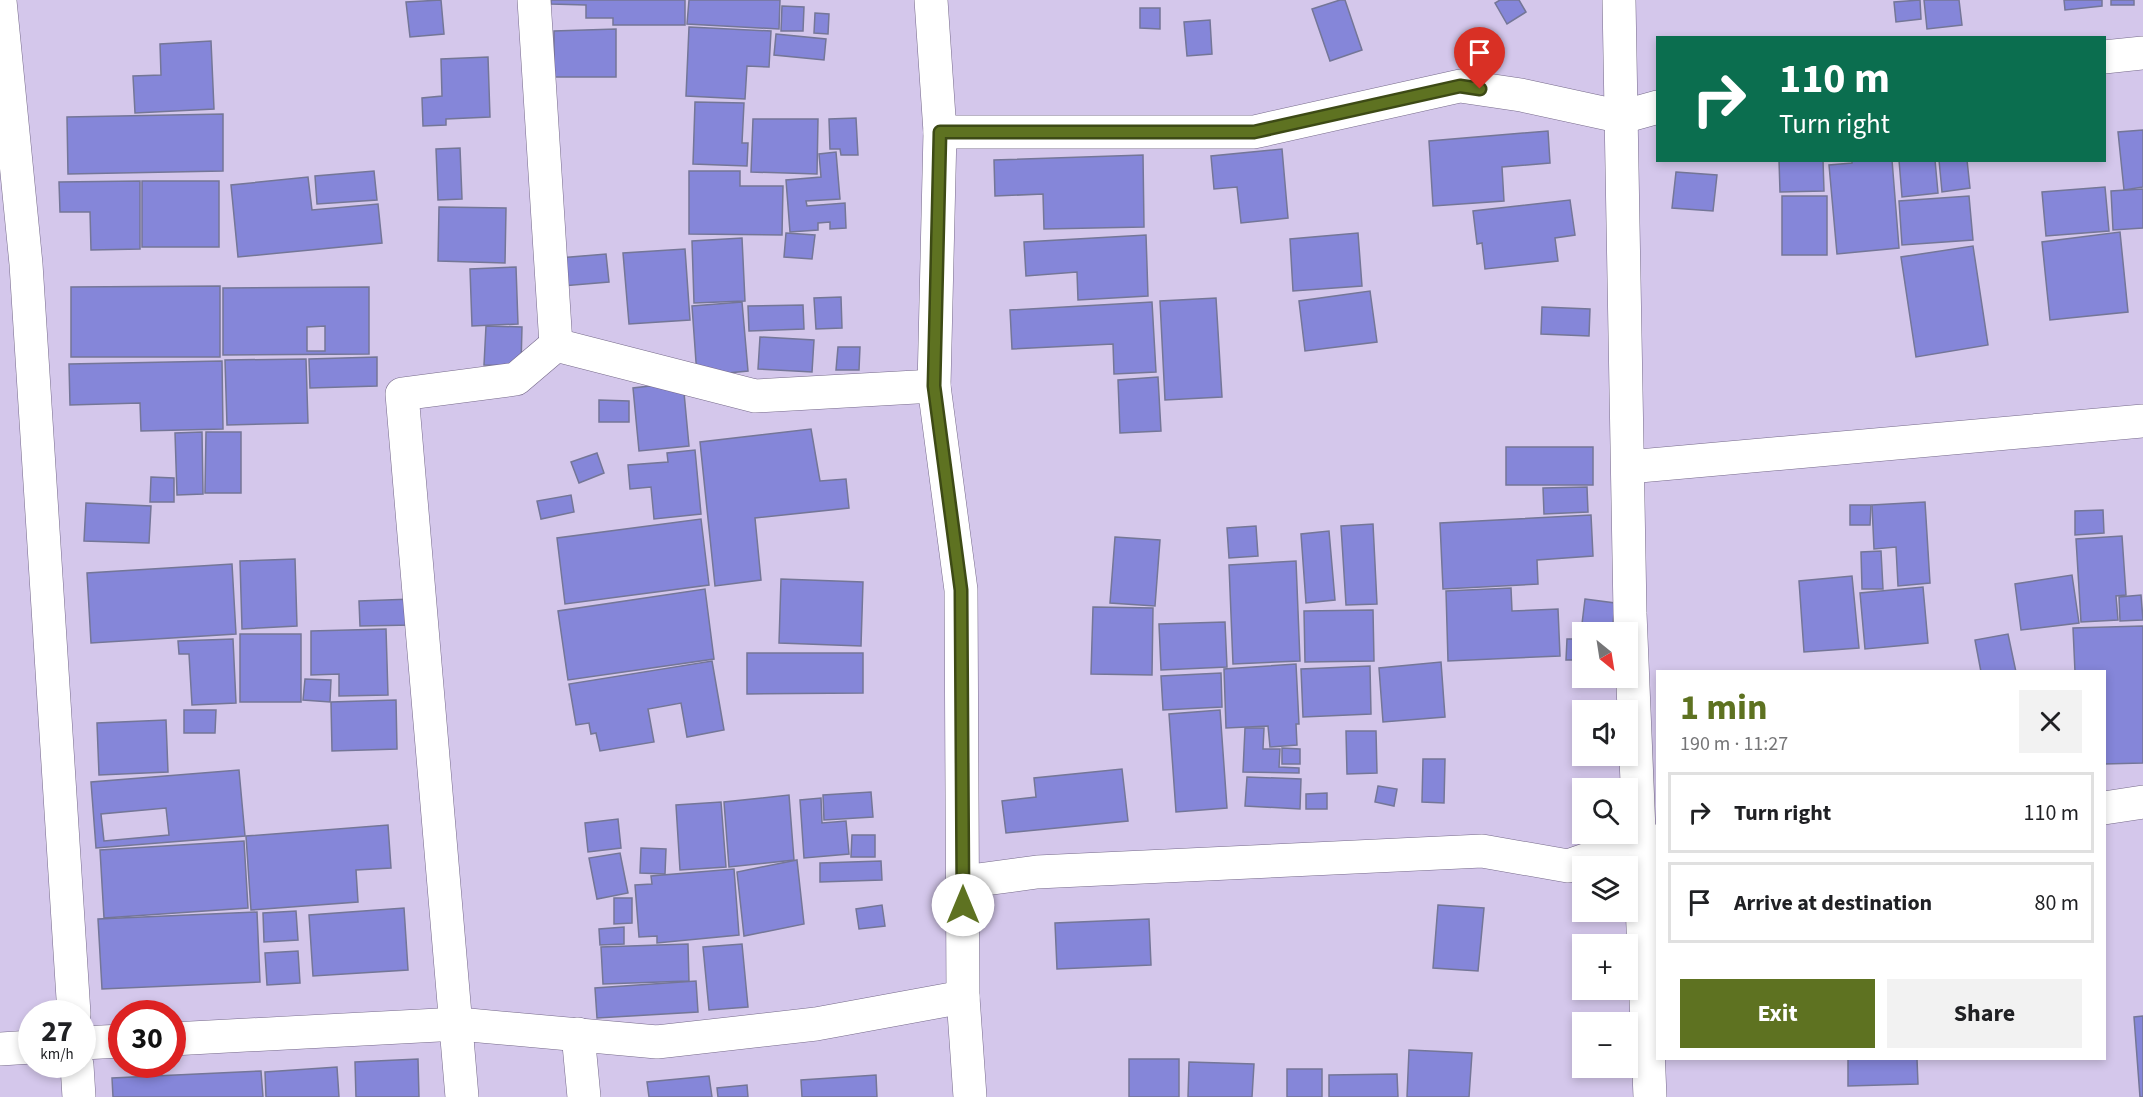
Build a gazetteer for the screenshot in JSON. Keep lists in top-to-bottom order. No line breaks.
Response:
{"north":"bottom right","page":{"turn":["110 m","Turn right"],"map_buttons":["+","−"],"heading":["1 min","190 m · 11:27"],"list":[{"name":"Turn right","value":"110 m"},{"name":"Arrive at destination","value":"80 m"}],"buttons":["Exit","Share"],"speed":"27 km/h","limit":"30"}}
